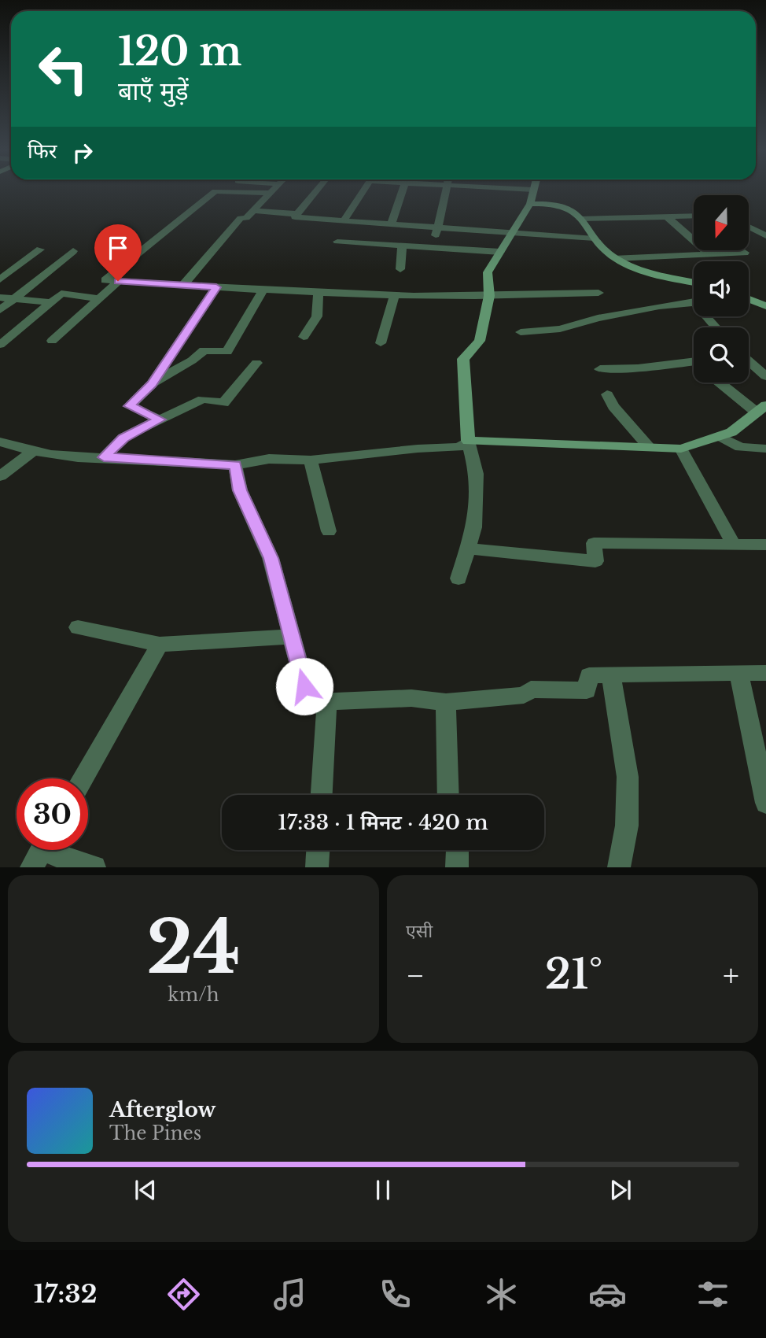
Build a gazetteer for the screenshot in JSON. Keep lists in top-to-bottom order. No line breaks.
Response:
{"north":"bottom","page":{"turn":["120 m","बाएँ मुड़ें"],"then":"फिर","limit":"30","trip":"17:33 · 1 मिनट · 420 m","tile":[["24","km/h"],"एसी"],"heat":["−","21°","+"],"song":["Afterglow","The Pines"],"tabs":"17:32"}}
